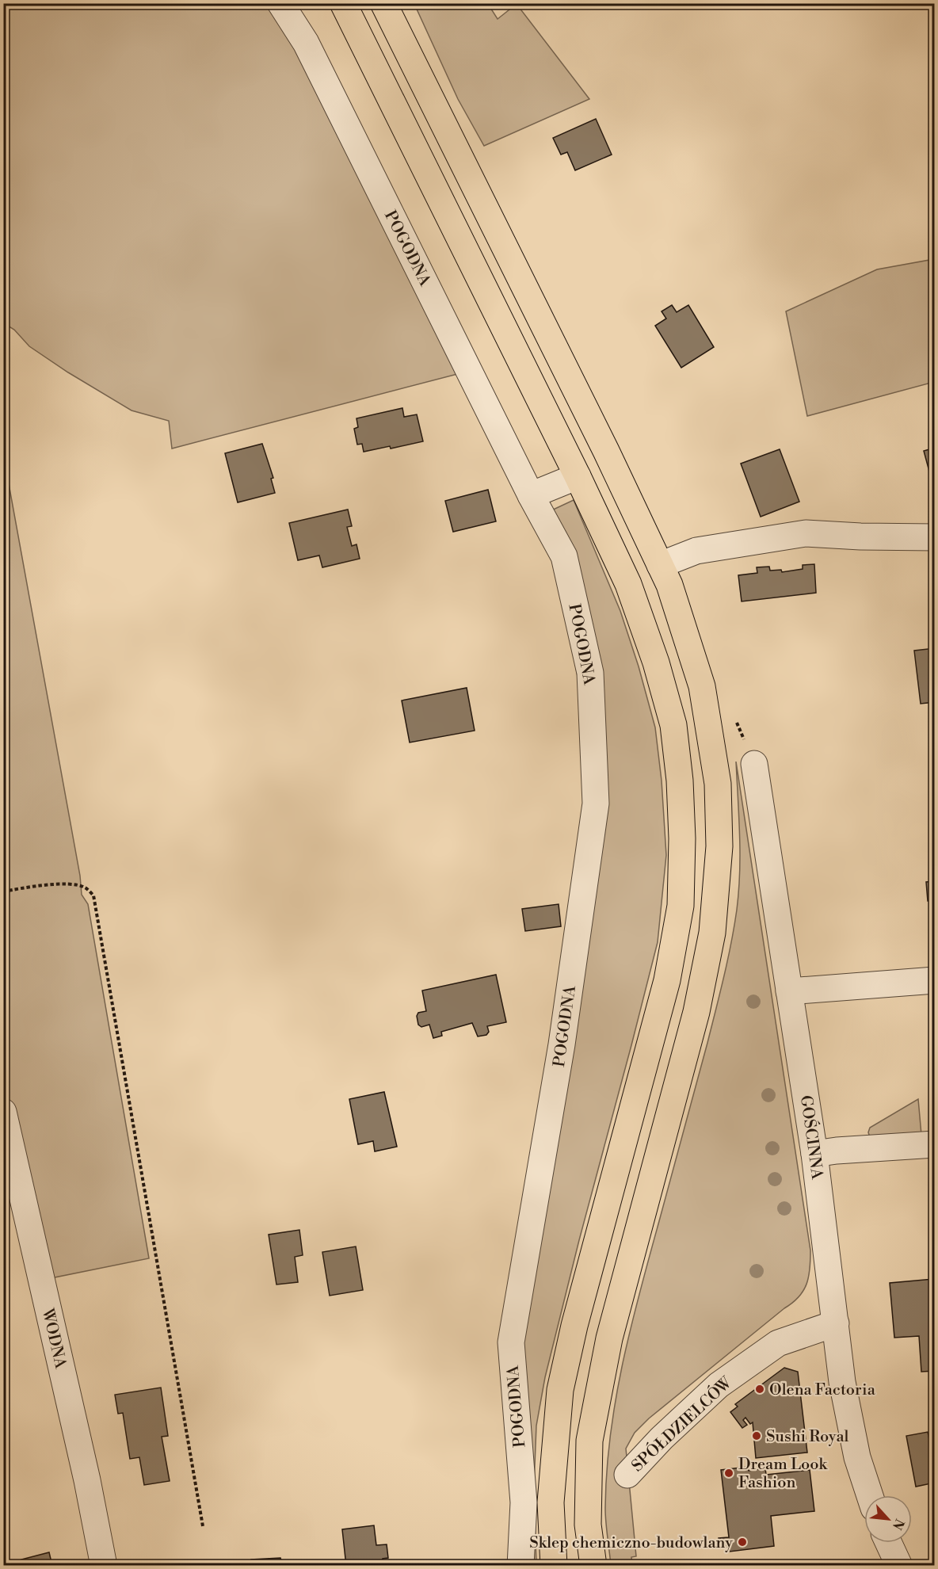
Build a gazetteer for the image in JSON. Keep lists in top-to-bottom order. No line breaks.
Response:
{"streets":{"street":["POGODNA","GOŚCINNA","WODNA","SPÓŁDZIELCÓW"]},"crossings":[["GOŚCINNA","SPÓŁDZIELCÓW"]],"places":["Olena Factoria","Sushi Royal","Dream Look Fashion","Sklep chemiczno-budowlany"],"north":"bottom right"}
